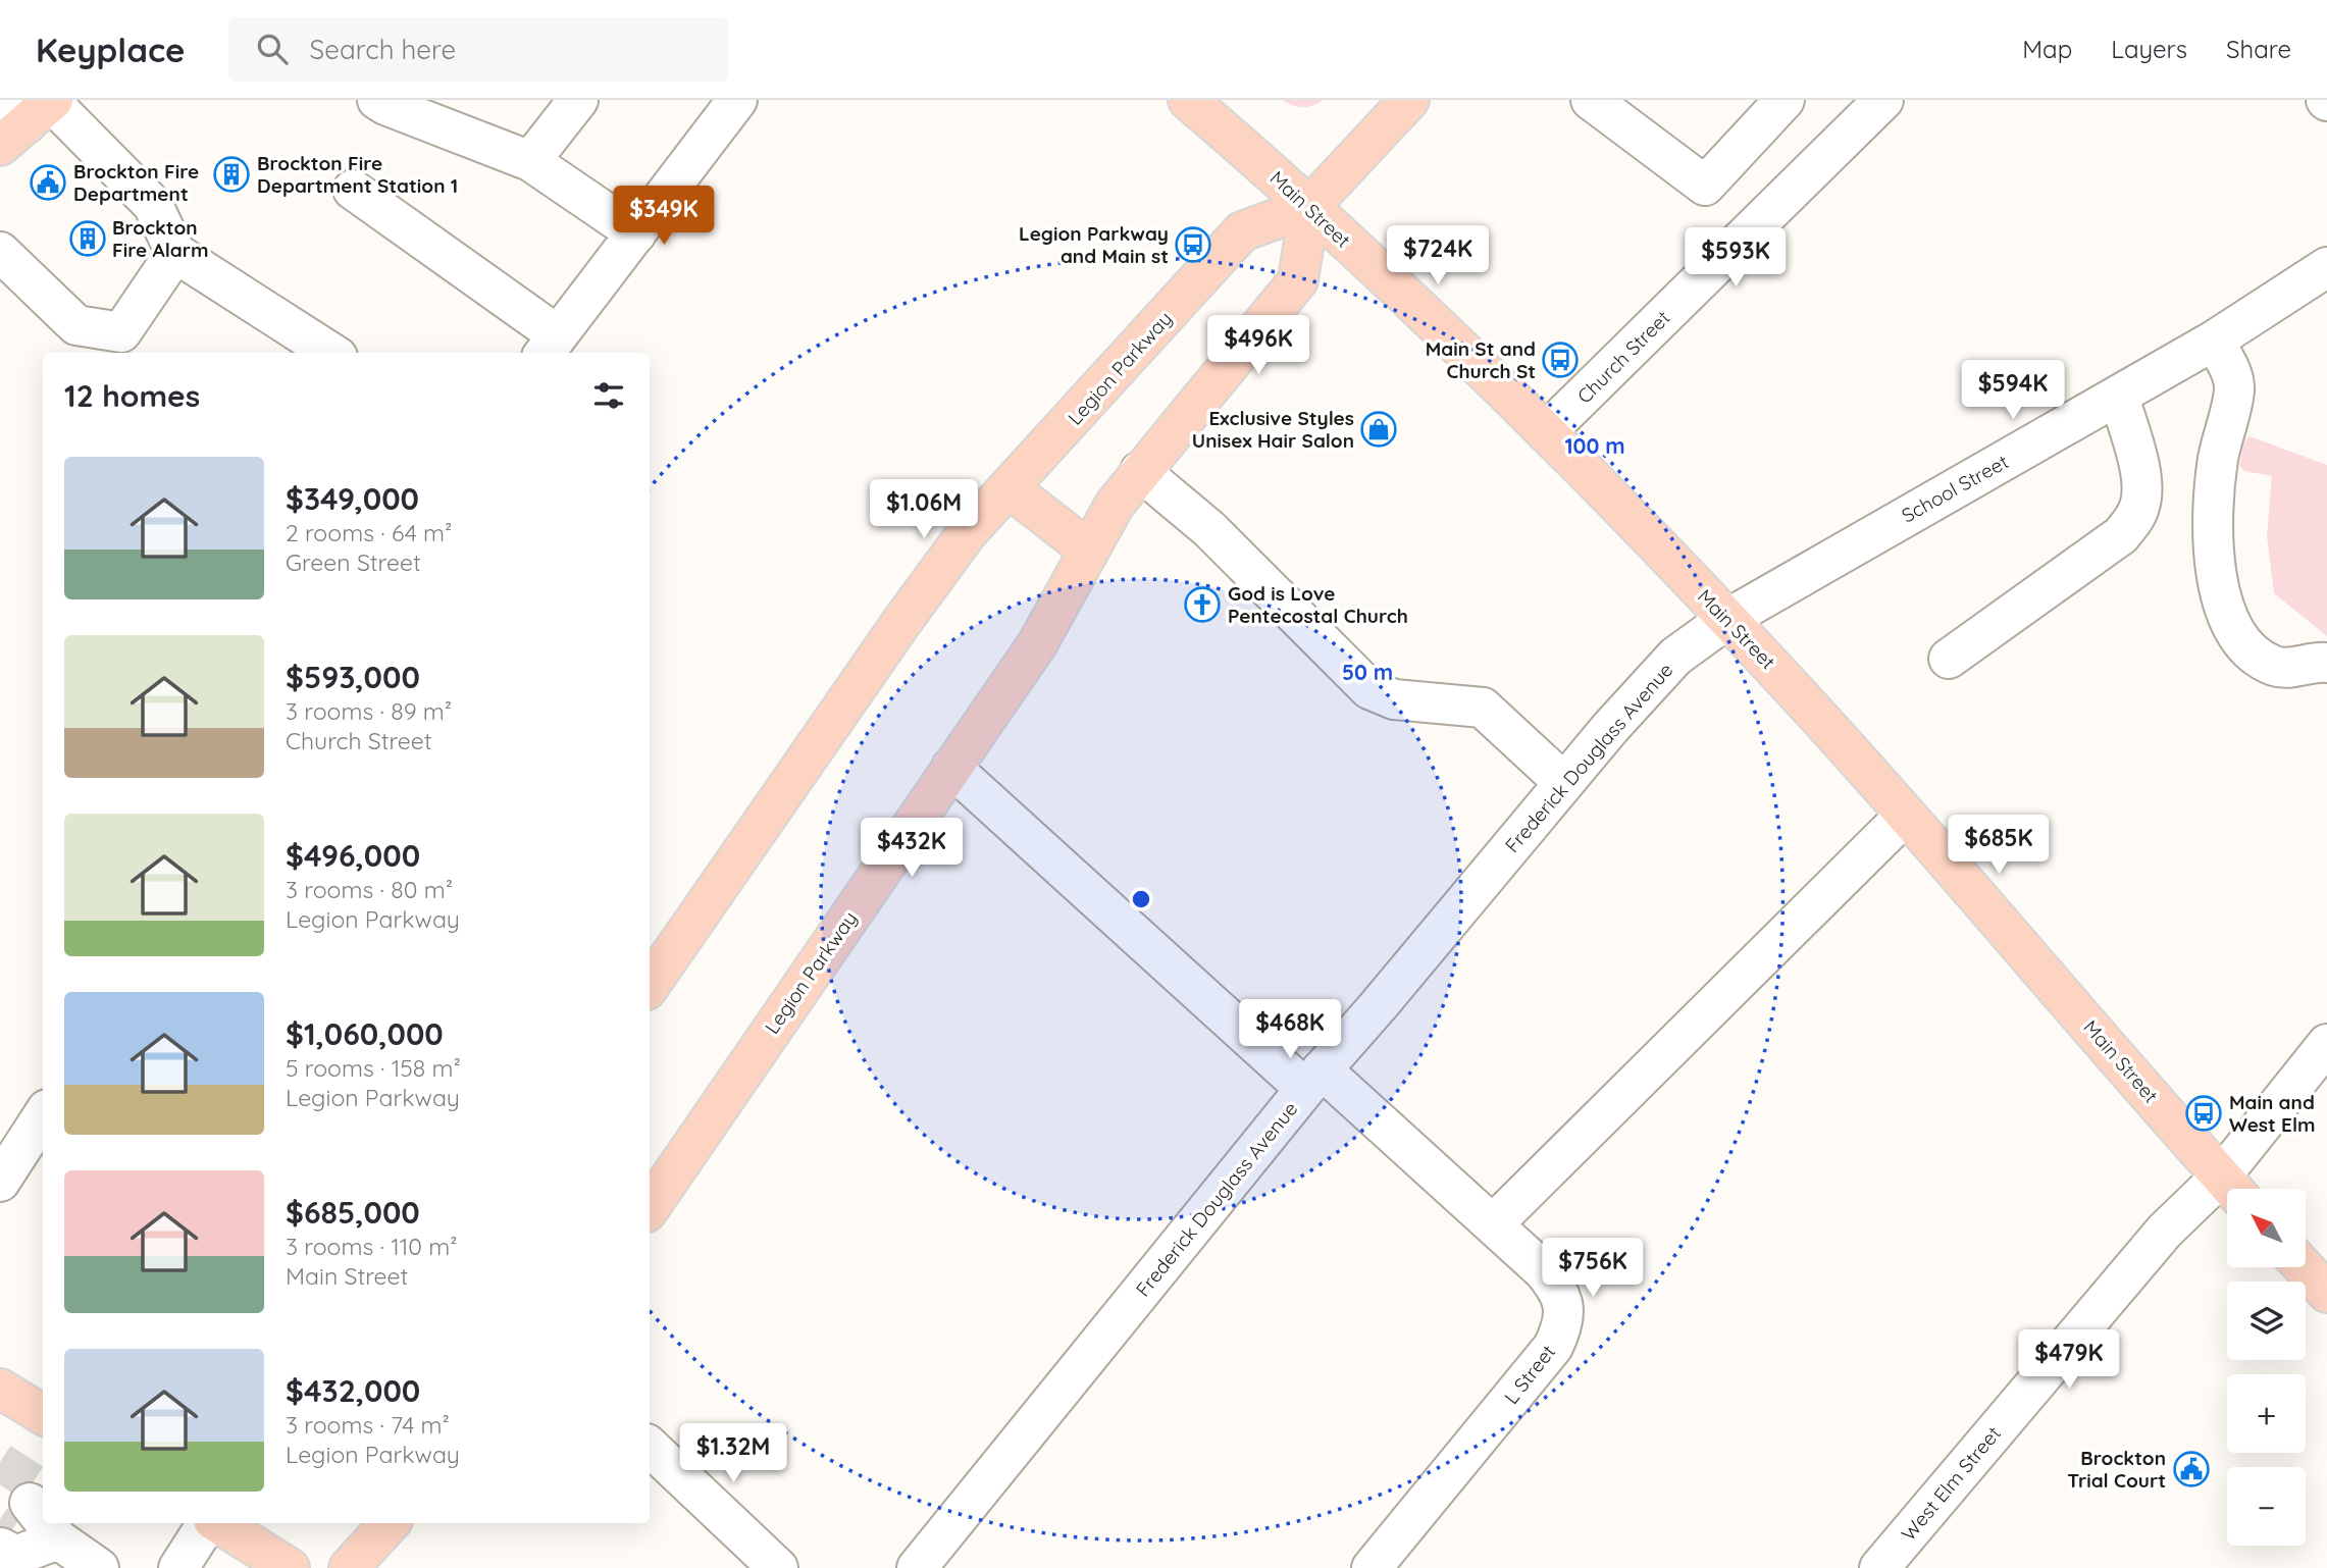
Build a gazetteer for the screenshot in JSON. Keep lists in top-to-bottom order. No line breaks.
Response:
{"streets":{"main road":["Main Street","Legion Parkway"],"street":["Church Street","School Street","Frederick Douglass Avenue","L Street","West Elm Street"]},"crossings":[["Main Street","Church Street"],["Main Street","Legion Parkway"],["Main Street","School Street"],["Main Street","Frederick Douglass Avenue"],["Main Street","West Elm Street"],["Legion Parkway","L Street"],["School Street","Frederick Douglass Avenue"],["Frederick Douglass Avenue","L Street"]],"places":{"building":["Brockton Fire Department Station 1","Brockton Fire Alarm"],"public building":["Brockton Fire Department","Brockton Trial Court"],"bus stop":["Legion Parkway and Main st","Main St and Church St","Main and West Elm"],"shop":["Exclusive Styles Unisex Hair Salon"],"church":["God is Love Pentecostal Church"]},"north":"top left","page":{"header":"Keyplace","search":"Search here","nav":["Map","Layers","Share"],"price":["$349K","$724K","$593K","$496K","$594K","$1.06M","$685K","$432K","$468K","$756K","$479K","$1.32M"],"heading":"12 homes","list":[{"name":"$349,000","note":"2 rooms · 64 m² · Green Street"},{"name":"$593,000","note":"3 rooms · 89 m² · Church Street"},{"name":"$496,000","note":"3 rooms · 80 m² · Legion Parkway"},{"name":"$1,060,000","note":"5 rooms · 158 m² · Legion Parkway"},{"name":"$685,000","note":"3 rooms · 110 m² · Main Street"},{"name":"$432,000","note":"3 rooms · 74 m² · Legion Parkway"}],"map_buttons":["+","−"]},"rings":["100 m","50 m"]}
